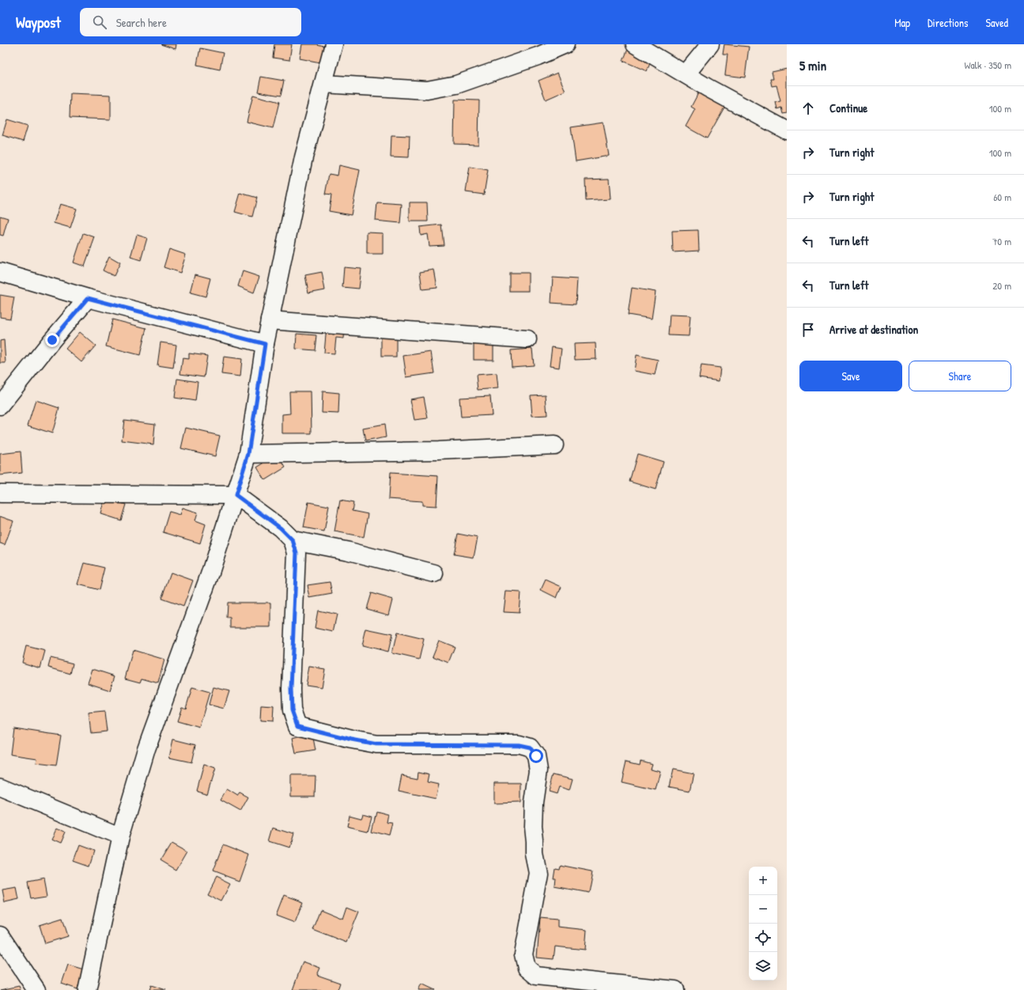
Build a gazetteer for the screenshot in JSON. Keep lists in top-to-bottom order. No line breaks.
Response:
{"page":{"header":"Waypost","search":"Search here","nav":["Map","Directions","Saved"],"heading":["5 min","Walk · 350 m"],"list":[["Continue","100 m"],["Turn right","100 m"],["Turn right","60 m"],["Turn left","70 m"],["Turn left","20 m"],"Arrive at destination"],"buttons":["Save","Share"],"map_buttons":["+","−"]}}
